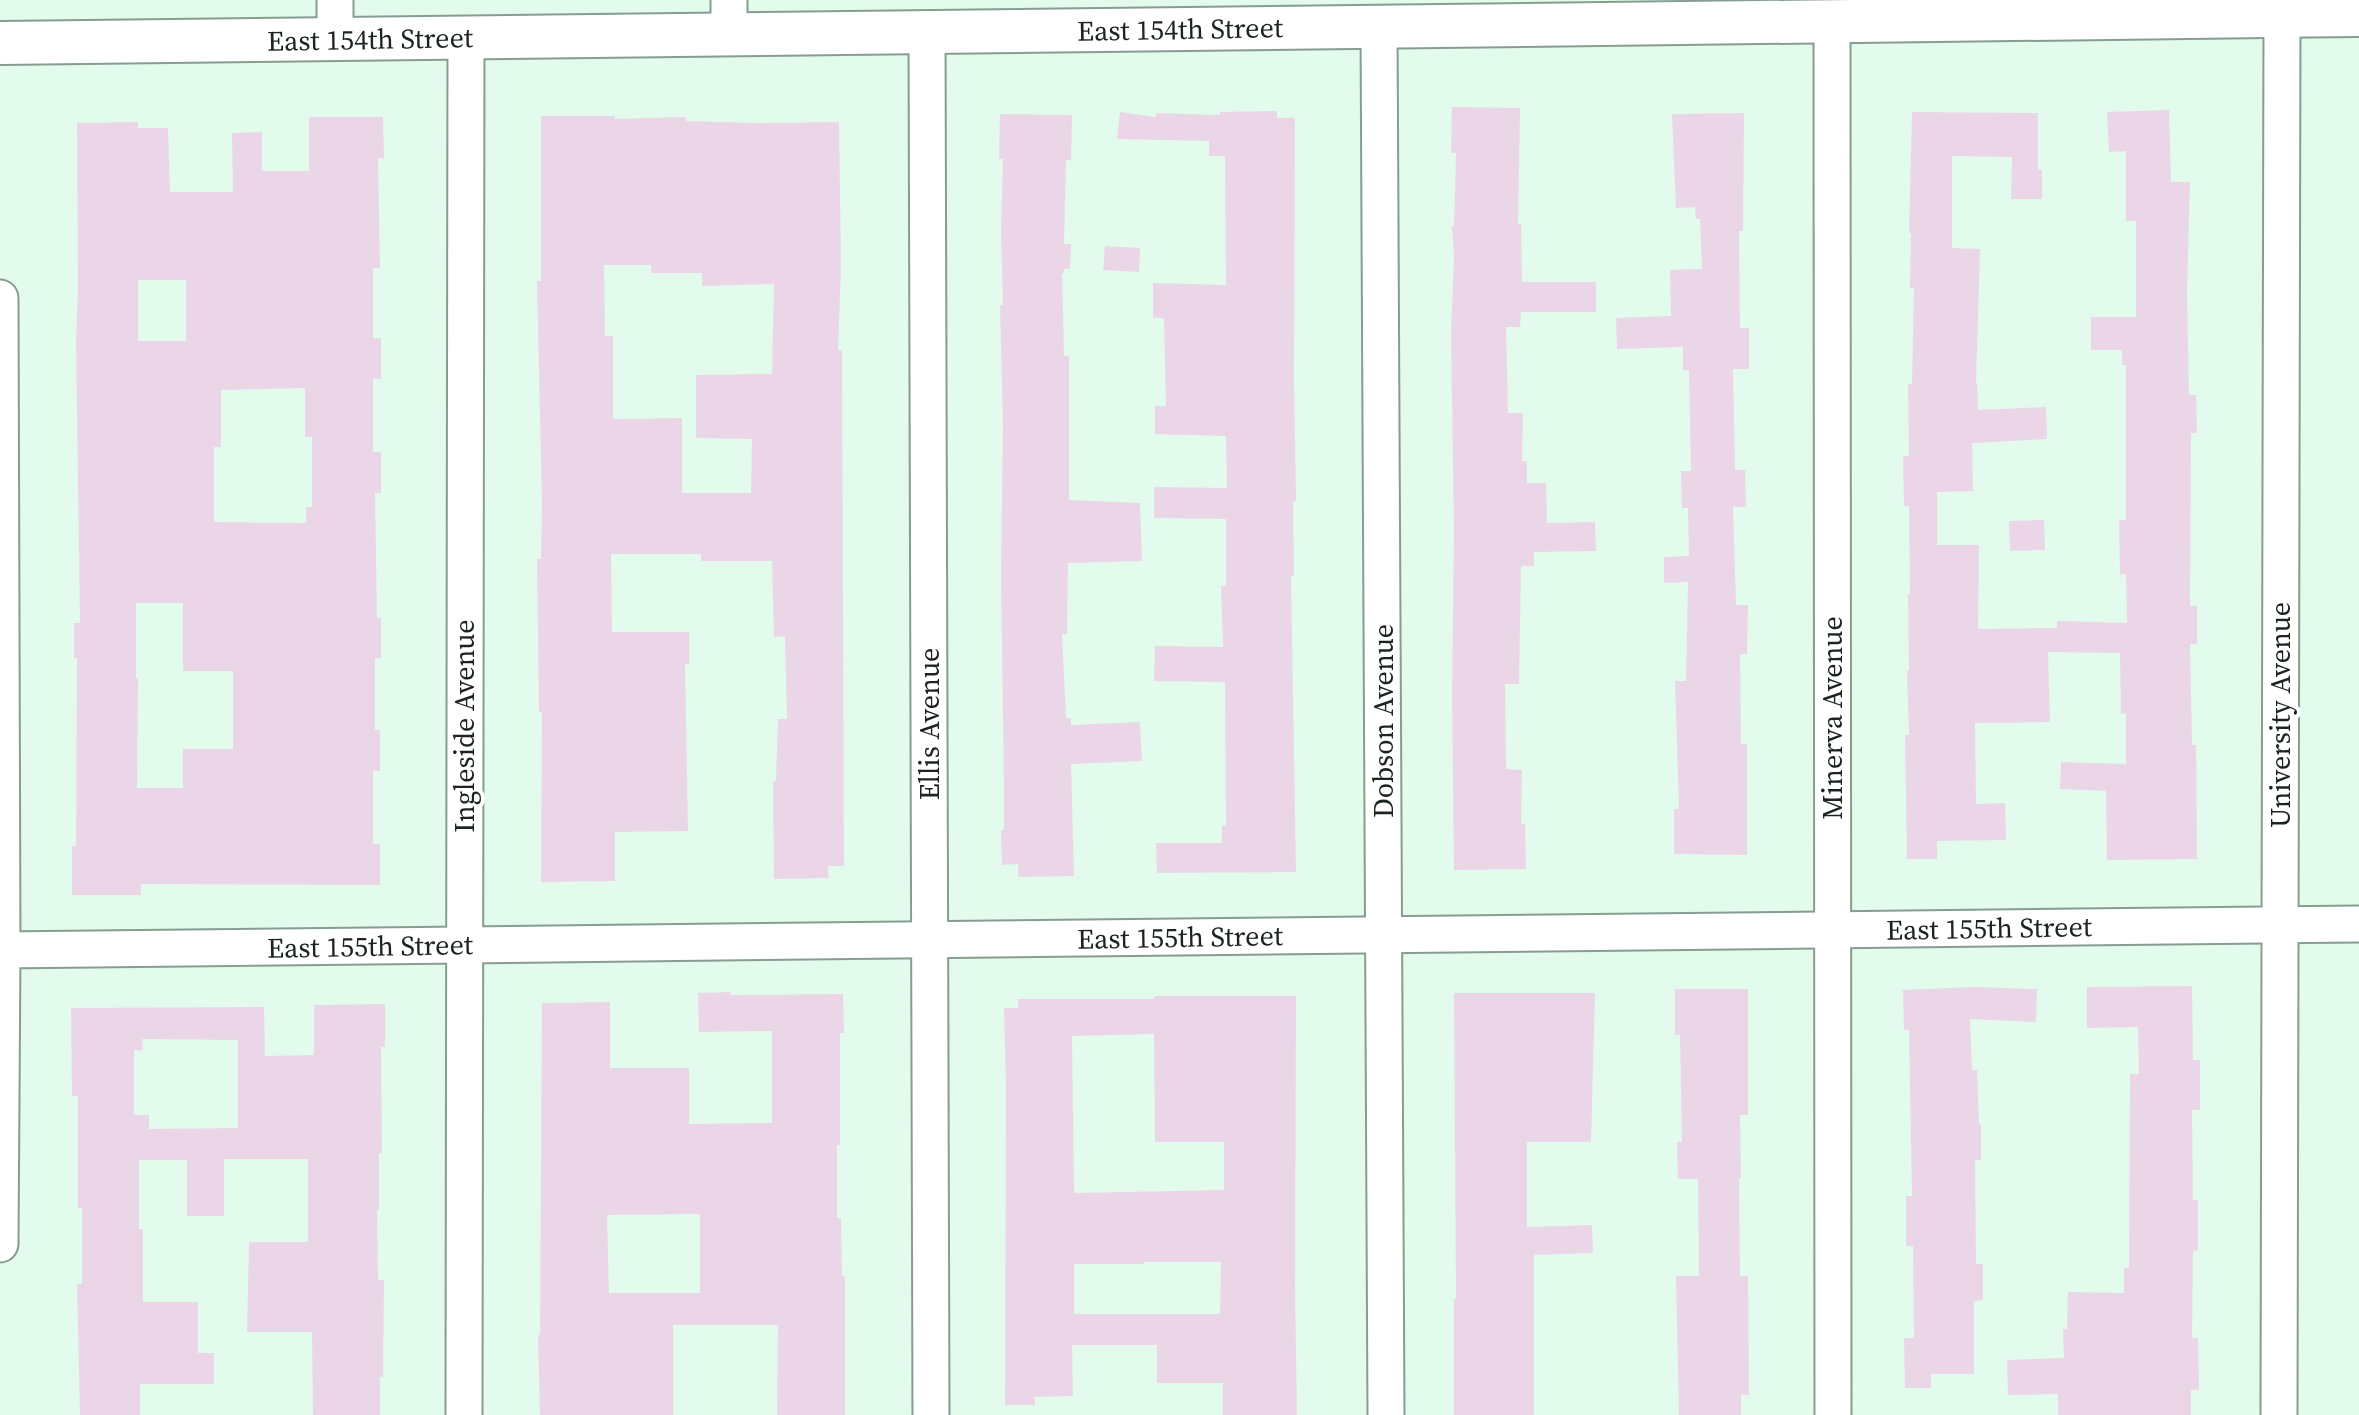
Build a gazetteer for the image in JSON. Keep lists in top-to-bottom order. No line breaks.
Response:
{"streets":{"street":["East 154th Street","University Avenue","Minerva Avenue","Dobson Avenue","Ellis Avenue","Ingleside Avenue","East 155th Street"]},"crossings":[["East 154th Street","University Avenue"],["East 154th Street","Minerva Avenue"],["East 154th Street","Dobson Avenue"],["East 154th Street","Ellis Avenue"],["East 154th Street","Ingleside Avenue"],["University Avenue","East 155th Street"],["Minerva Avenue","East 155th Street"],["Dobson Avenue","East 155th Street"],["Ellis Avenue","East 155th Street"],["Ingleside Avenue","East 155th Street"]]}
